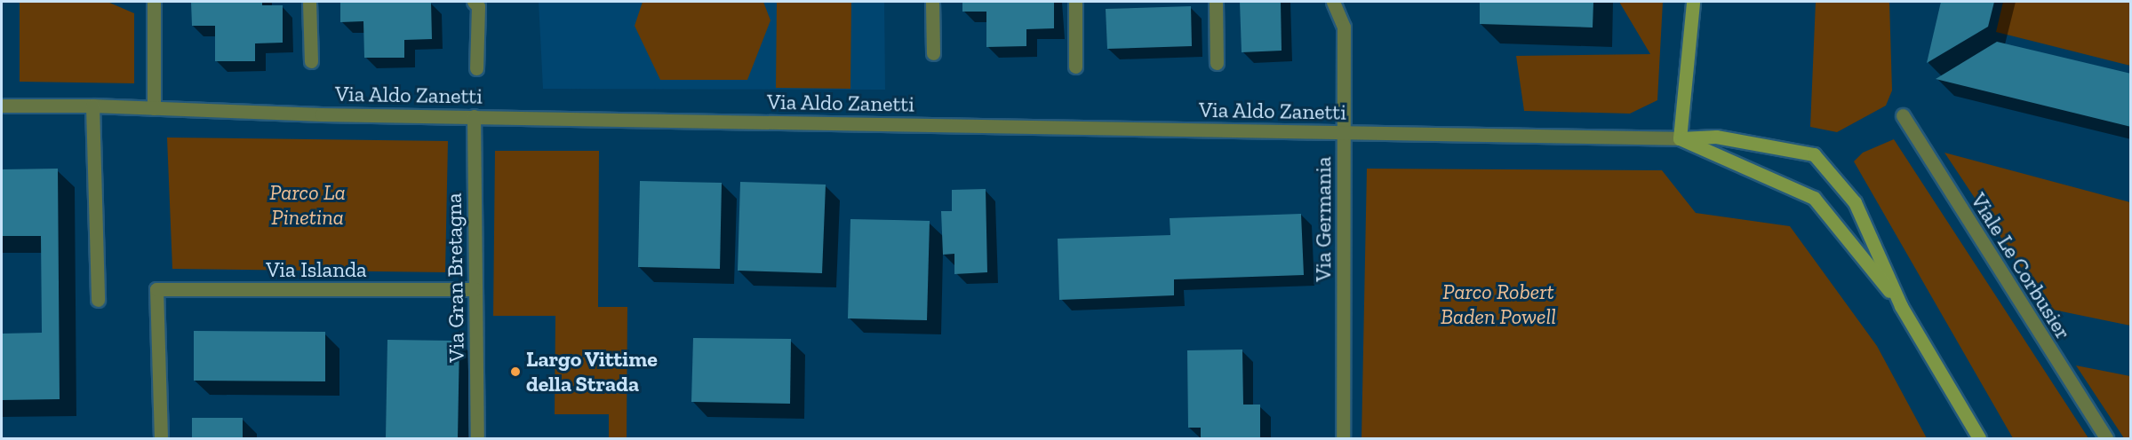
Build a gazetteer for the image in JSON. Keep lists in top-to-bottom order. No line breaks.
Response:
{"streets":{"street":["Via Aldo Zanetti","Via Germania","Viale Le Corbusier","Via Islanda","Via Gran Bretagna"]},"crossings":[["Via Aldo Zanetti","Via Germania"],["Via Aldo Zanetti","Via Gran Bretagna"],["Via Islanda","Via Gran Bretagna"]],"parks":["Parco La Pinetina","Parco Robert Baden Powell"],"places":["Largo Vittime della Strada"]}
